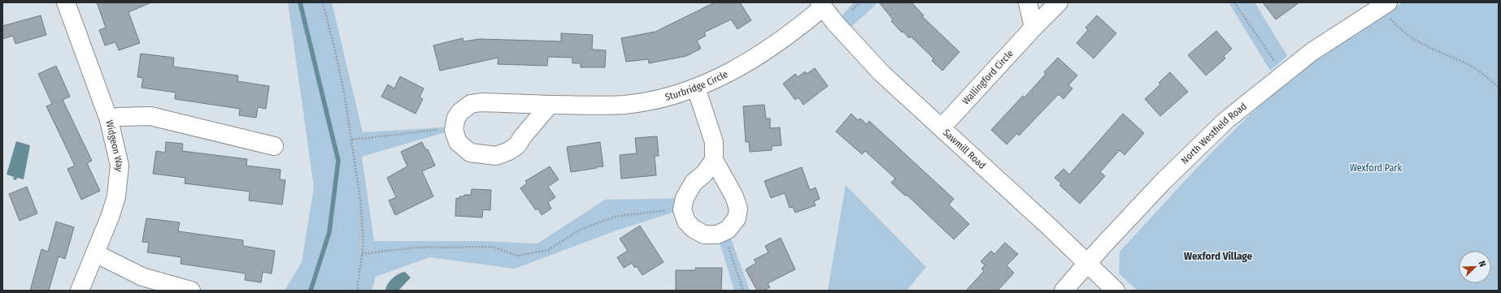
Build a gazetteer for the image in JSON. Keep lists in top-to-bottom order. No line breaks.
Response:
{"streets":{"street":["Wallingford Circle","Sturbridge Circle","North Westfield Road","Widgeon Way","Sawmill Road"]},"crossings":[["Wallingford Circle","Sawmill Road"],["Sturbridge Circle","Sawmill Road"],["North Westfield Road","Sawmill Road"]],"districts":["Wexford Village"],"parks":["Wexford Park"],"north":"top right"}
